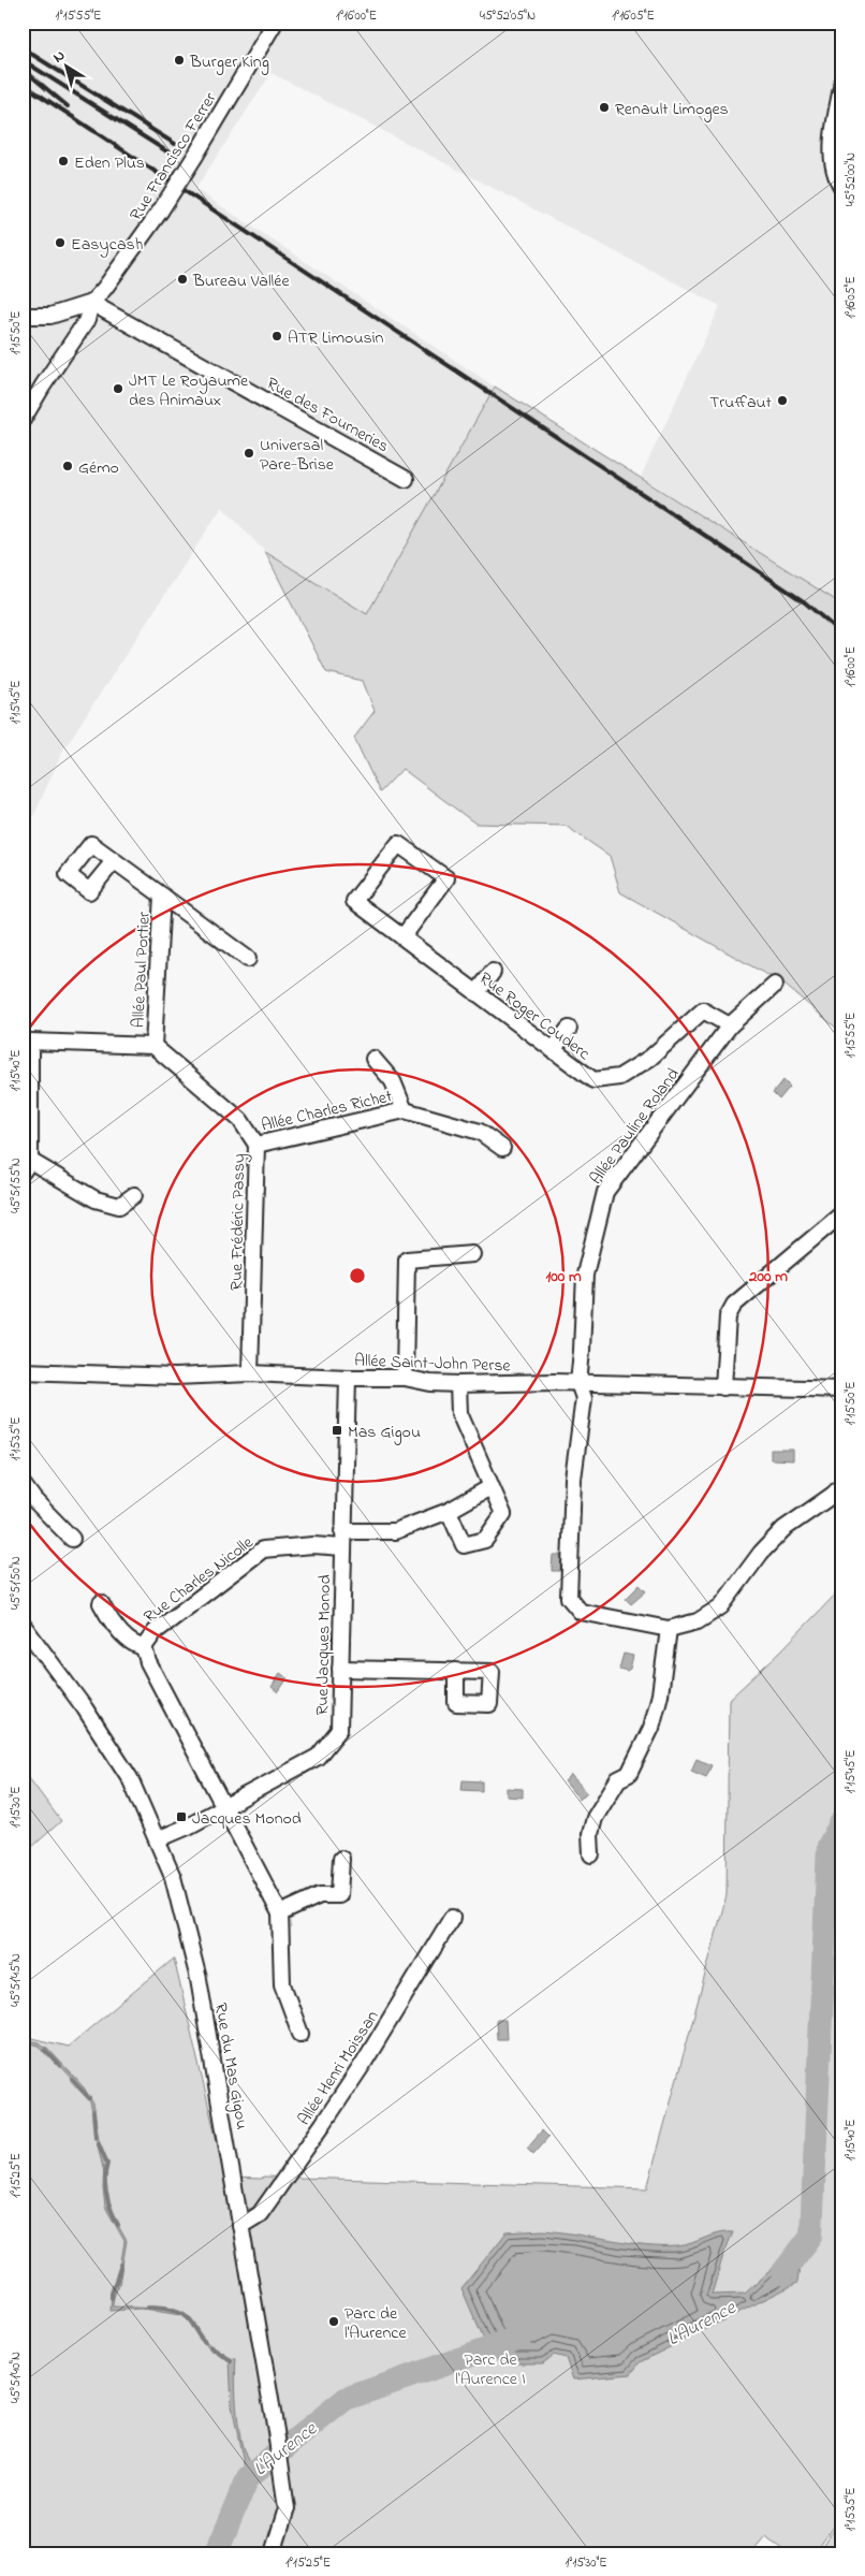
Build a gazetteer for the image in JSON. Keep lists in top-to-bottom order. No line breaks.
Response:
{"streets":{"street":["Rue Francisco Ferrer","Rue des Fourneries","Allée Paul Portier","Rue Roger Couderc","Allée Charles Richet","Allée Pauline Roland","Rue Frédéric Passy","Allée Saint-John Perse","Rue Charles Nicolle","Rue Jacques Monod","Rue du Mas Gigou","Allée Henri Moissan"]},"crossings":[["Rue Francisco Ferrer","Rue des Fourneries"],["Allée Paul Portier","Rue Frédéric Passy"],["Rue Roger Couderc","Allée Pauline Roland"],["Allée Charles Richet","Rue Frédéric Passy"],["Allée Pauline Roland","Allée Saint-John Perse"],["Rue Frédéric Passy","Allée Saint-John Perse"],["Allée Saint-John Perse","Rue Jacques Monod"],["Rue Charles Nicolle","Rue Jacques Monod"],["Rue Jacques Monod","Rue du Mas Gigou"],["Rue du Mas Gigou","Allée Henri Moissan"]],"water":["L'Aurence"],"parks":["Parc de l'Aurence I"],"places":{"other":["Burger King","Renault Limoges","Eden Plus","Easycash","Bureau Vallée","ATR Limousin","JMT Le Royaume des Animaux","Truffaut","Universal Pare-Brise","Gémo","Parc de l'Aurence"],"transit":["Mas Gigou","Jacques Monod"]},"north":"top left","coordinates":["1°15'55\"E","1°16'00\"E","45°52'05\"N","1°16'05\"E","45°52'00\"N","1°15'50\"E","1°15'45\"E","1°15'40\"E","45°51'55\"N","1°15'35\"E","45°51'50\"N","1°15'30\"E","45°51'45\"N","1°15'25\"E","45°51'40\"N"],"rings":["100 m","200 m"]}
